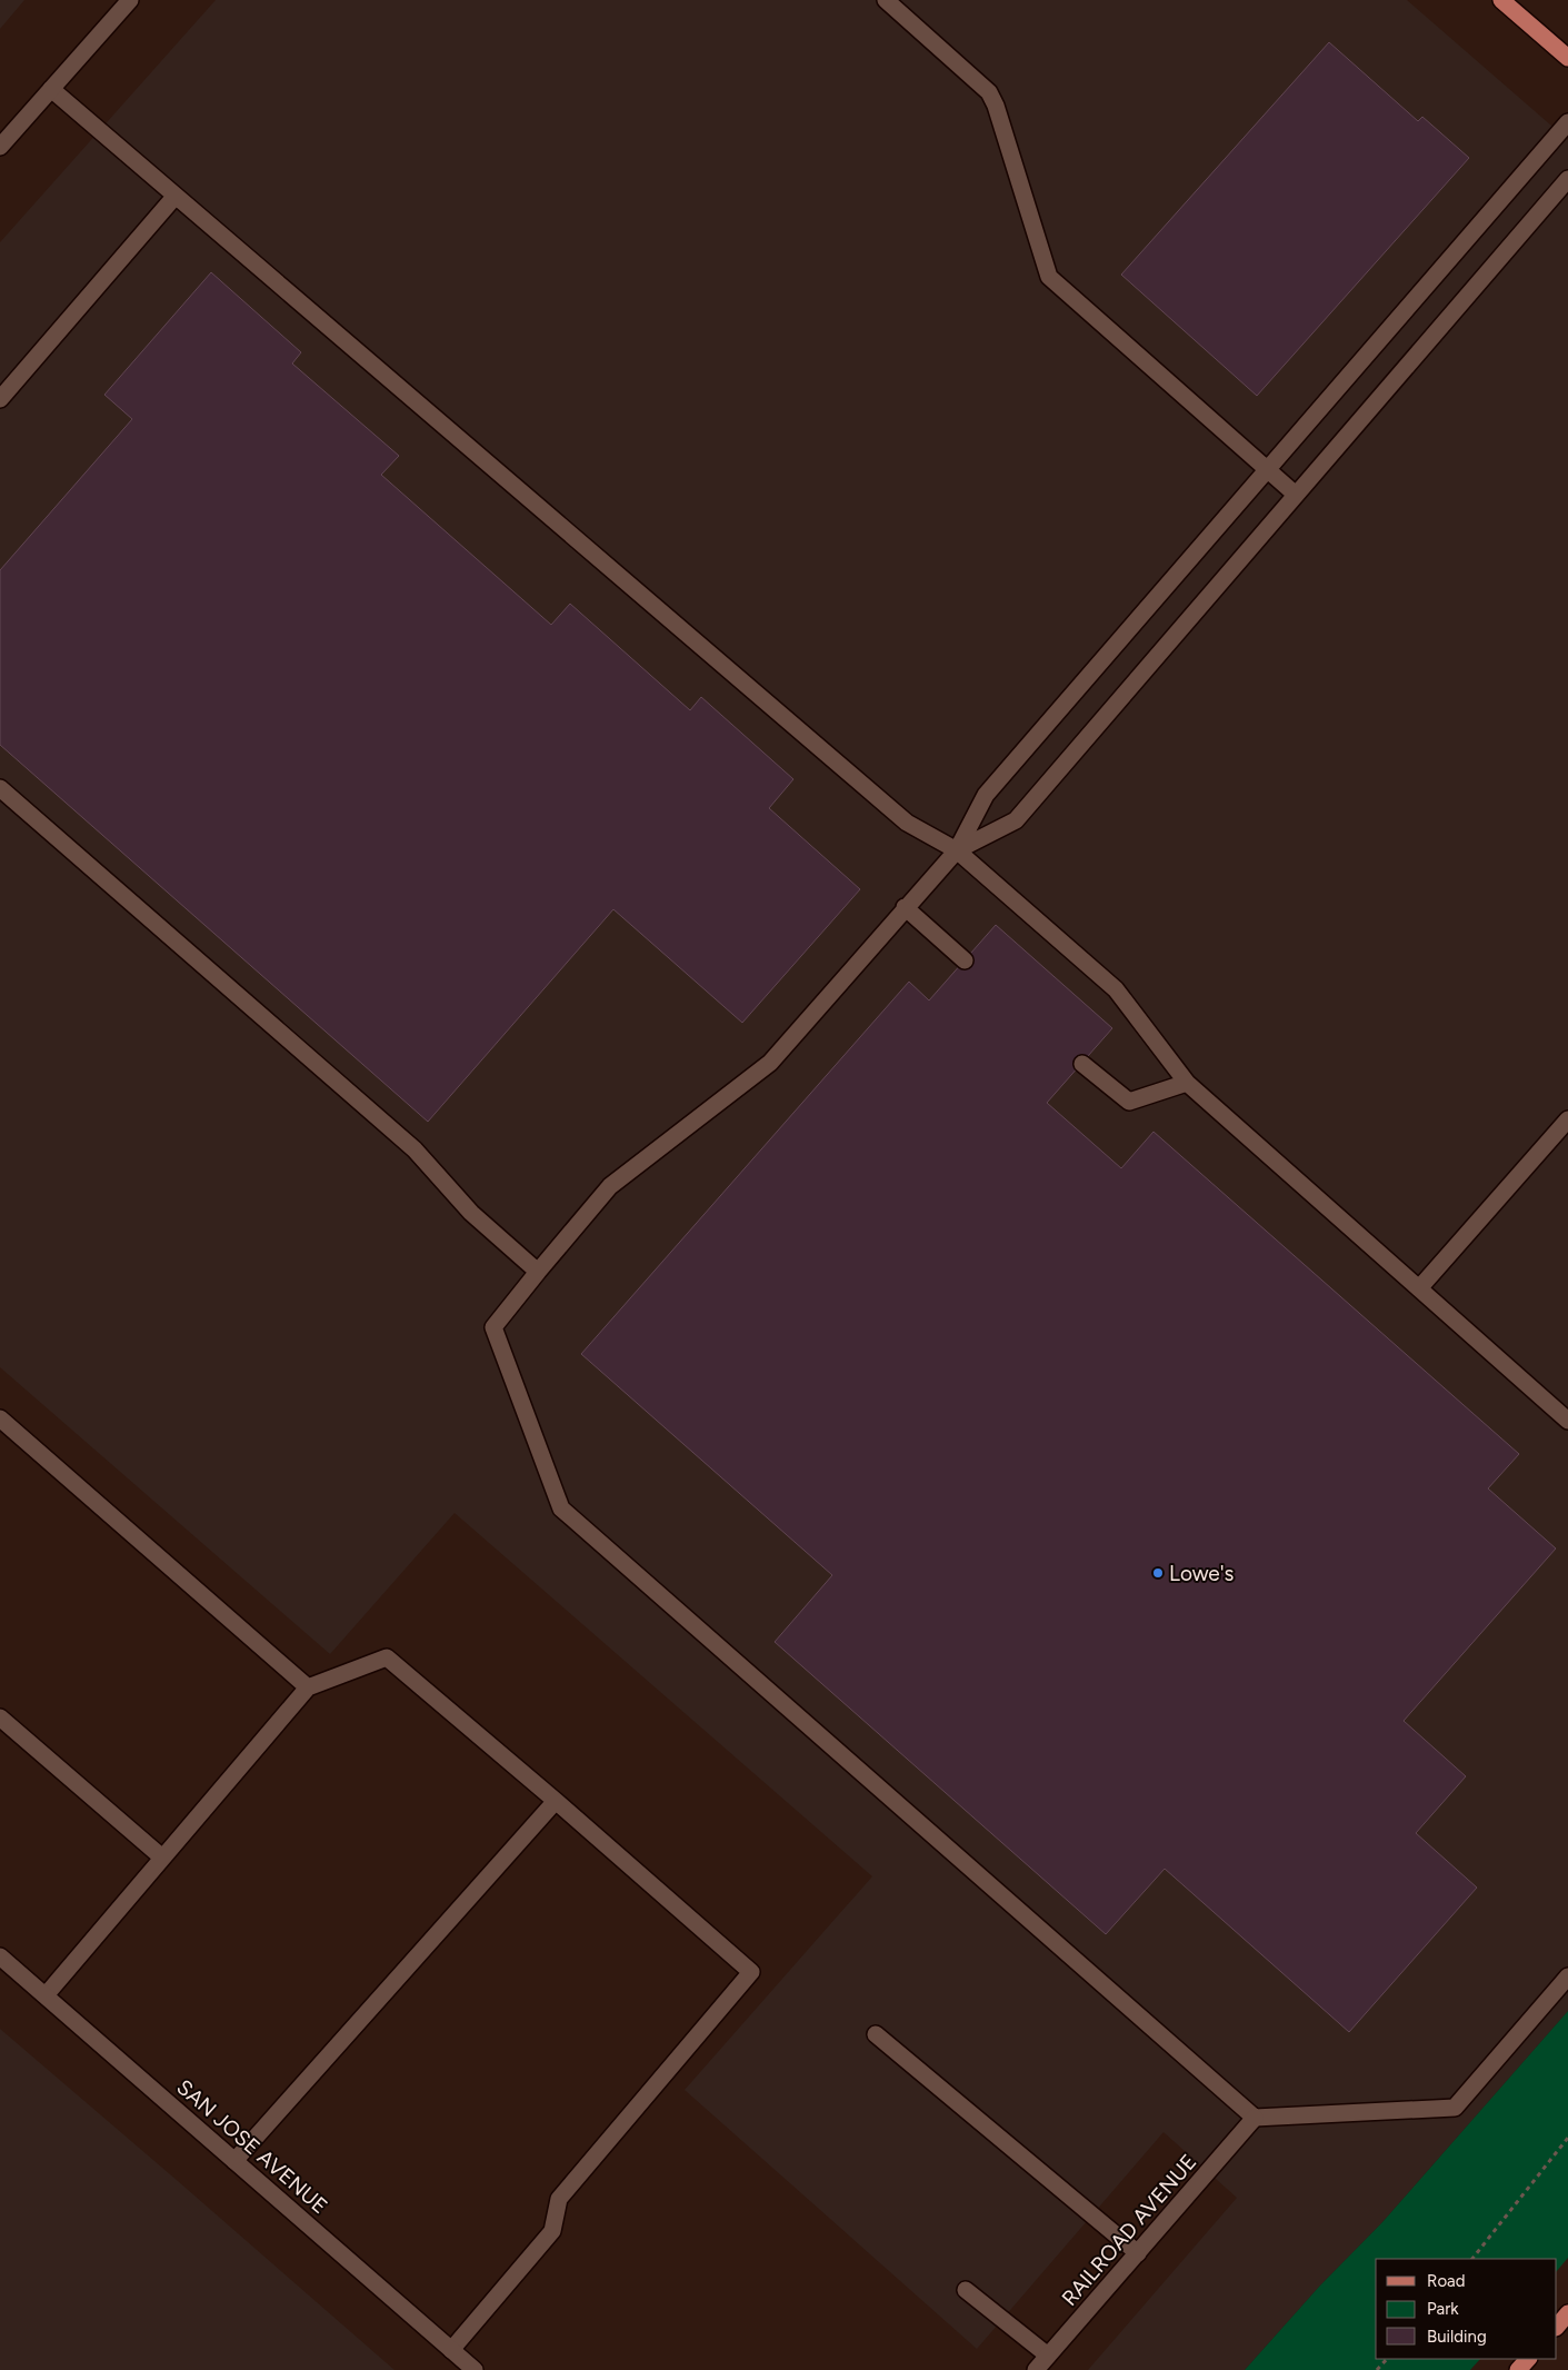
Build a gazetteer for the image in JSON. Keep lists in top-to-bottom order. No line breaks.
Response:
{"streets":{"street":["SAN JOSE AVENUE","RAILROAD AVENUE"]},"places":["Lowe's"],"legend":["Road","Park","Building"]}
